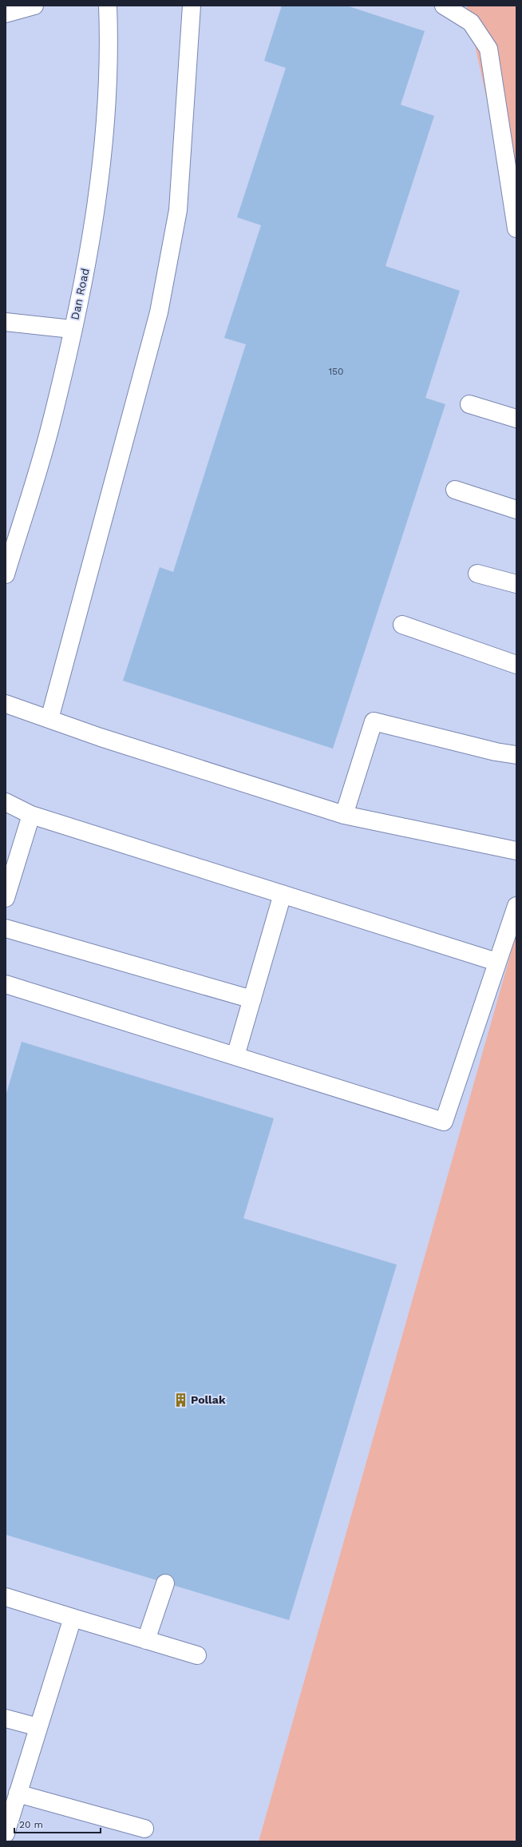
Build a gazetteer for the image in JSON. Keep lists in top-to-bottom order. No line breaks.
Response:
{"streets":{"street":["Dan Road"]},"places":{"building":["Pollak"]},"house_numbers":["150"],"scale_bar":"20 m"}
